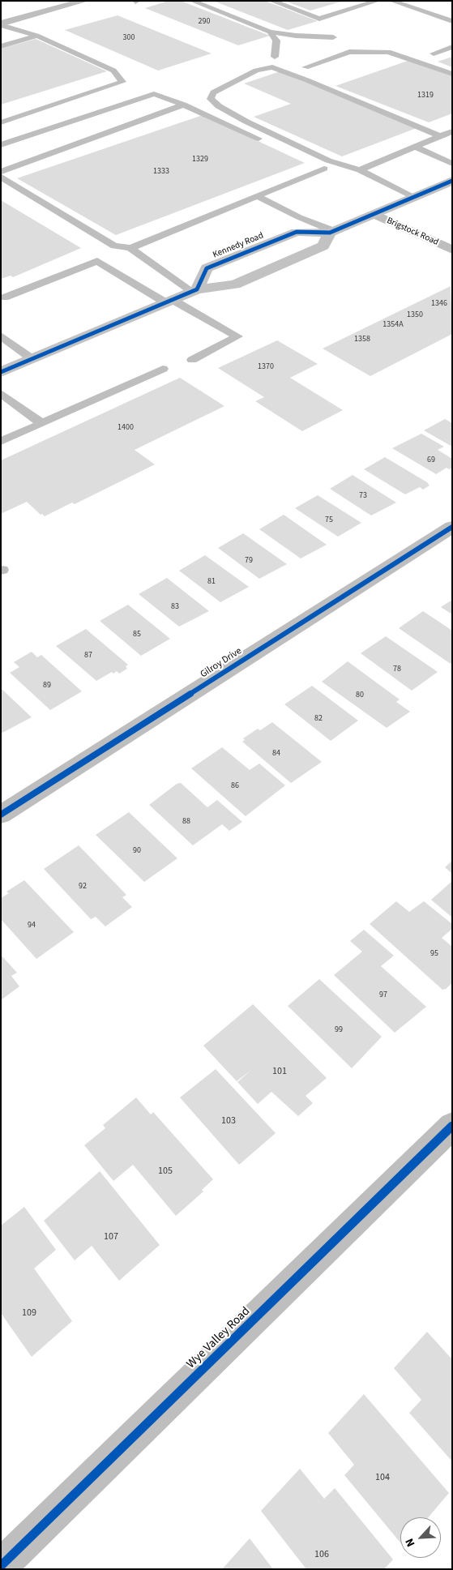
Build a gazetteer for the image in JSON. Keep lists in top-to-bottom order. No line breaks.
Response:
{"streets":{"main road":["Kennedy Road"],"street":["Brigstock Road","Gilroy Drive","Wye Valley Road"]},"crossings":[["Brigstock Road","Kennedy Road"]],"house_numbers":["290","300","1319","1329","1333","1346","1350","1354A","1358","1370","1400","69","73","75","79","81","83","85","87","78","89","80","82","84","86","88","90","92","94","95","97","99","101","103","105","107","109","104","106"],"north":"bottom left"}
